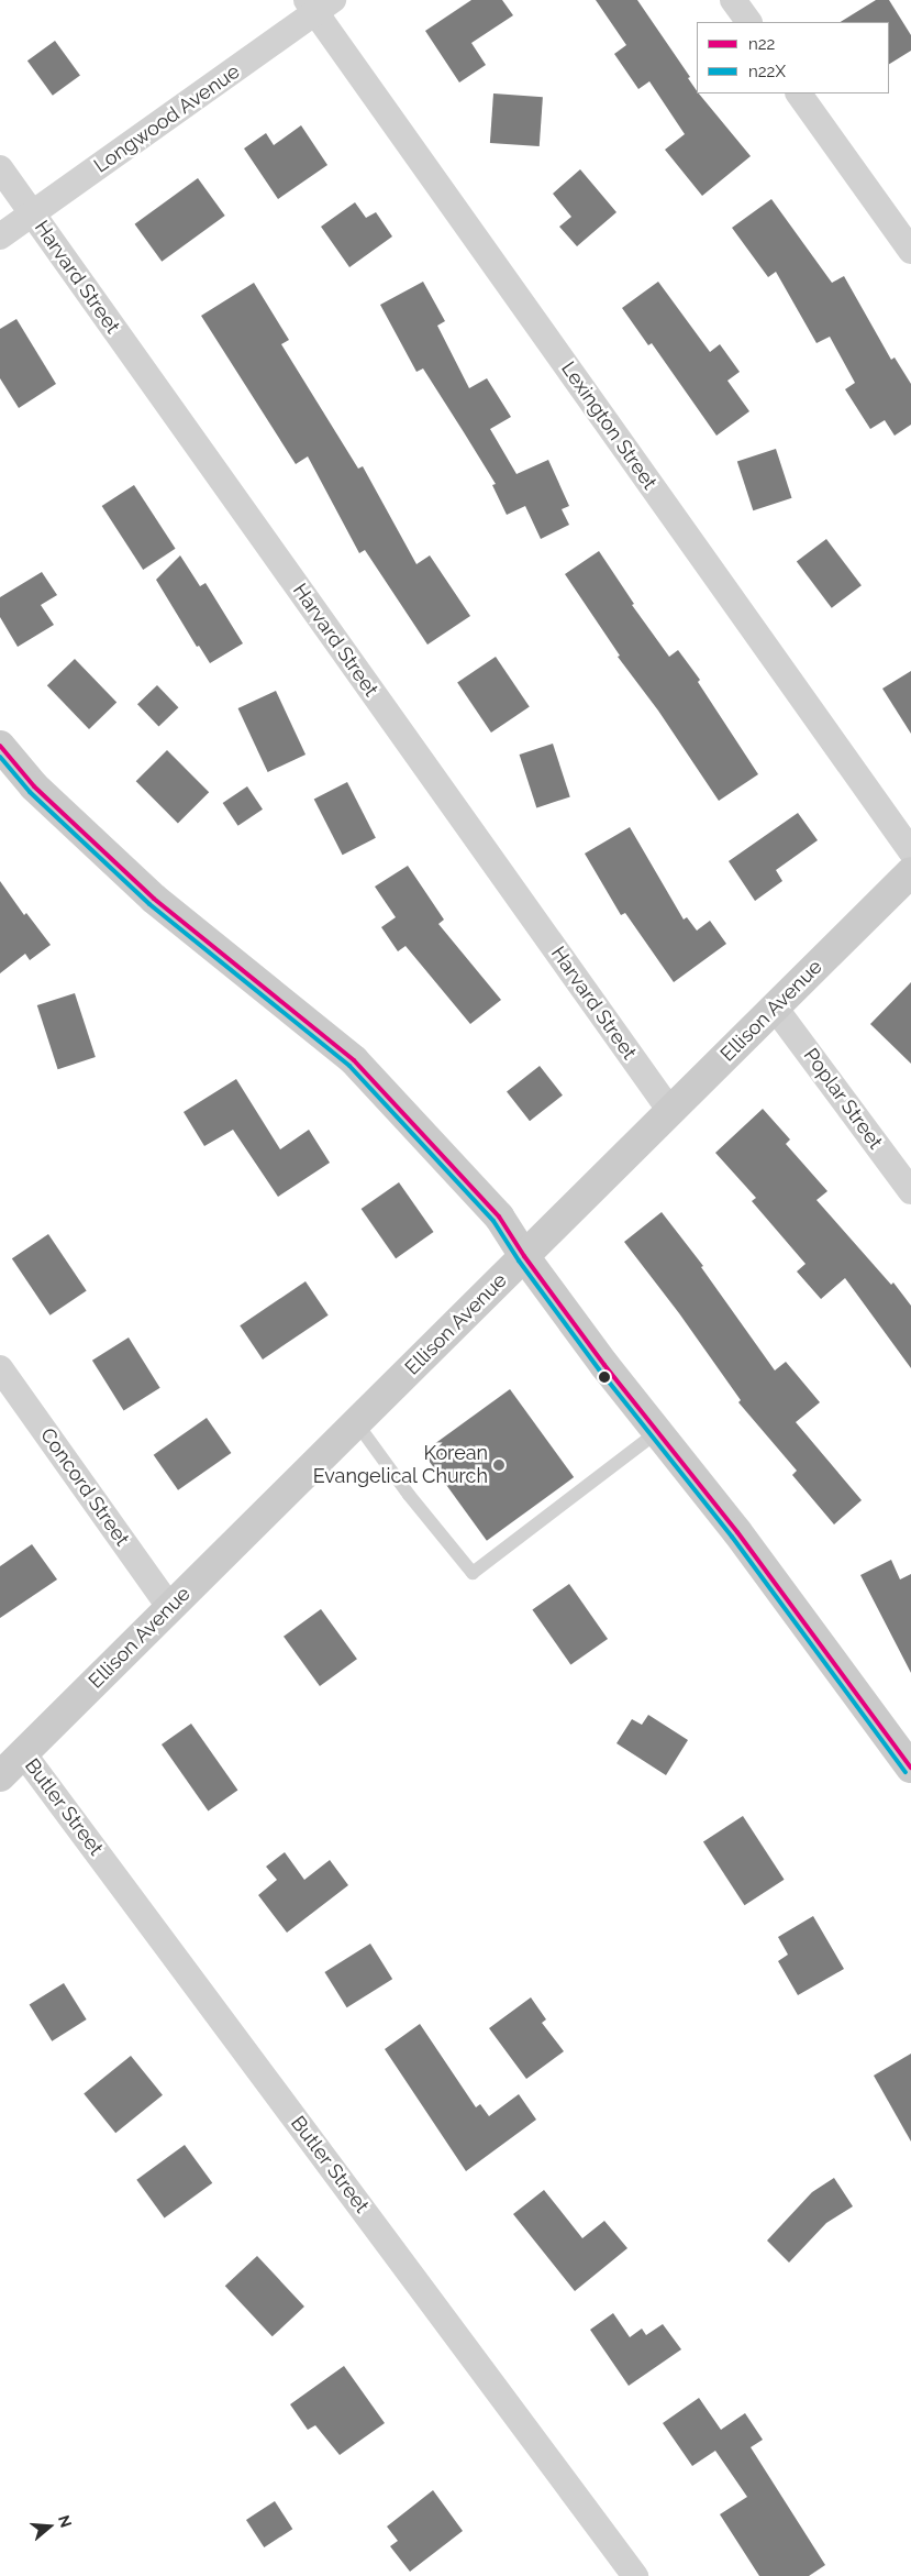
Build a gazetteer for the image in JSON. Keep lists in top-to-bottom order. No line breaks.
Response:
{"streets":{"main road":["Ellison Avenue"],"street":["Longwood Avenue","Harvard Street","Lexington Street","Poplar Street","Concord Street","Butler Street"]},"crossings":[["Longwood Avenue","Harvard Street"],["Longwood Avenue","Lexington Street"],["Harvard Street","Ellison Avenue"],["Ellison Avenue","Poplar Street"],["Ellison Avenue","Concord Street"],["Ellison Avenue","Butler Street"]],"places":["Korean Evangelical Church"],"lines":["transit line n22","transit line n22X"],"legend":["n22","n22X"],"north":"right"}
